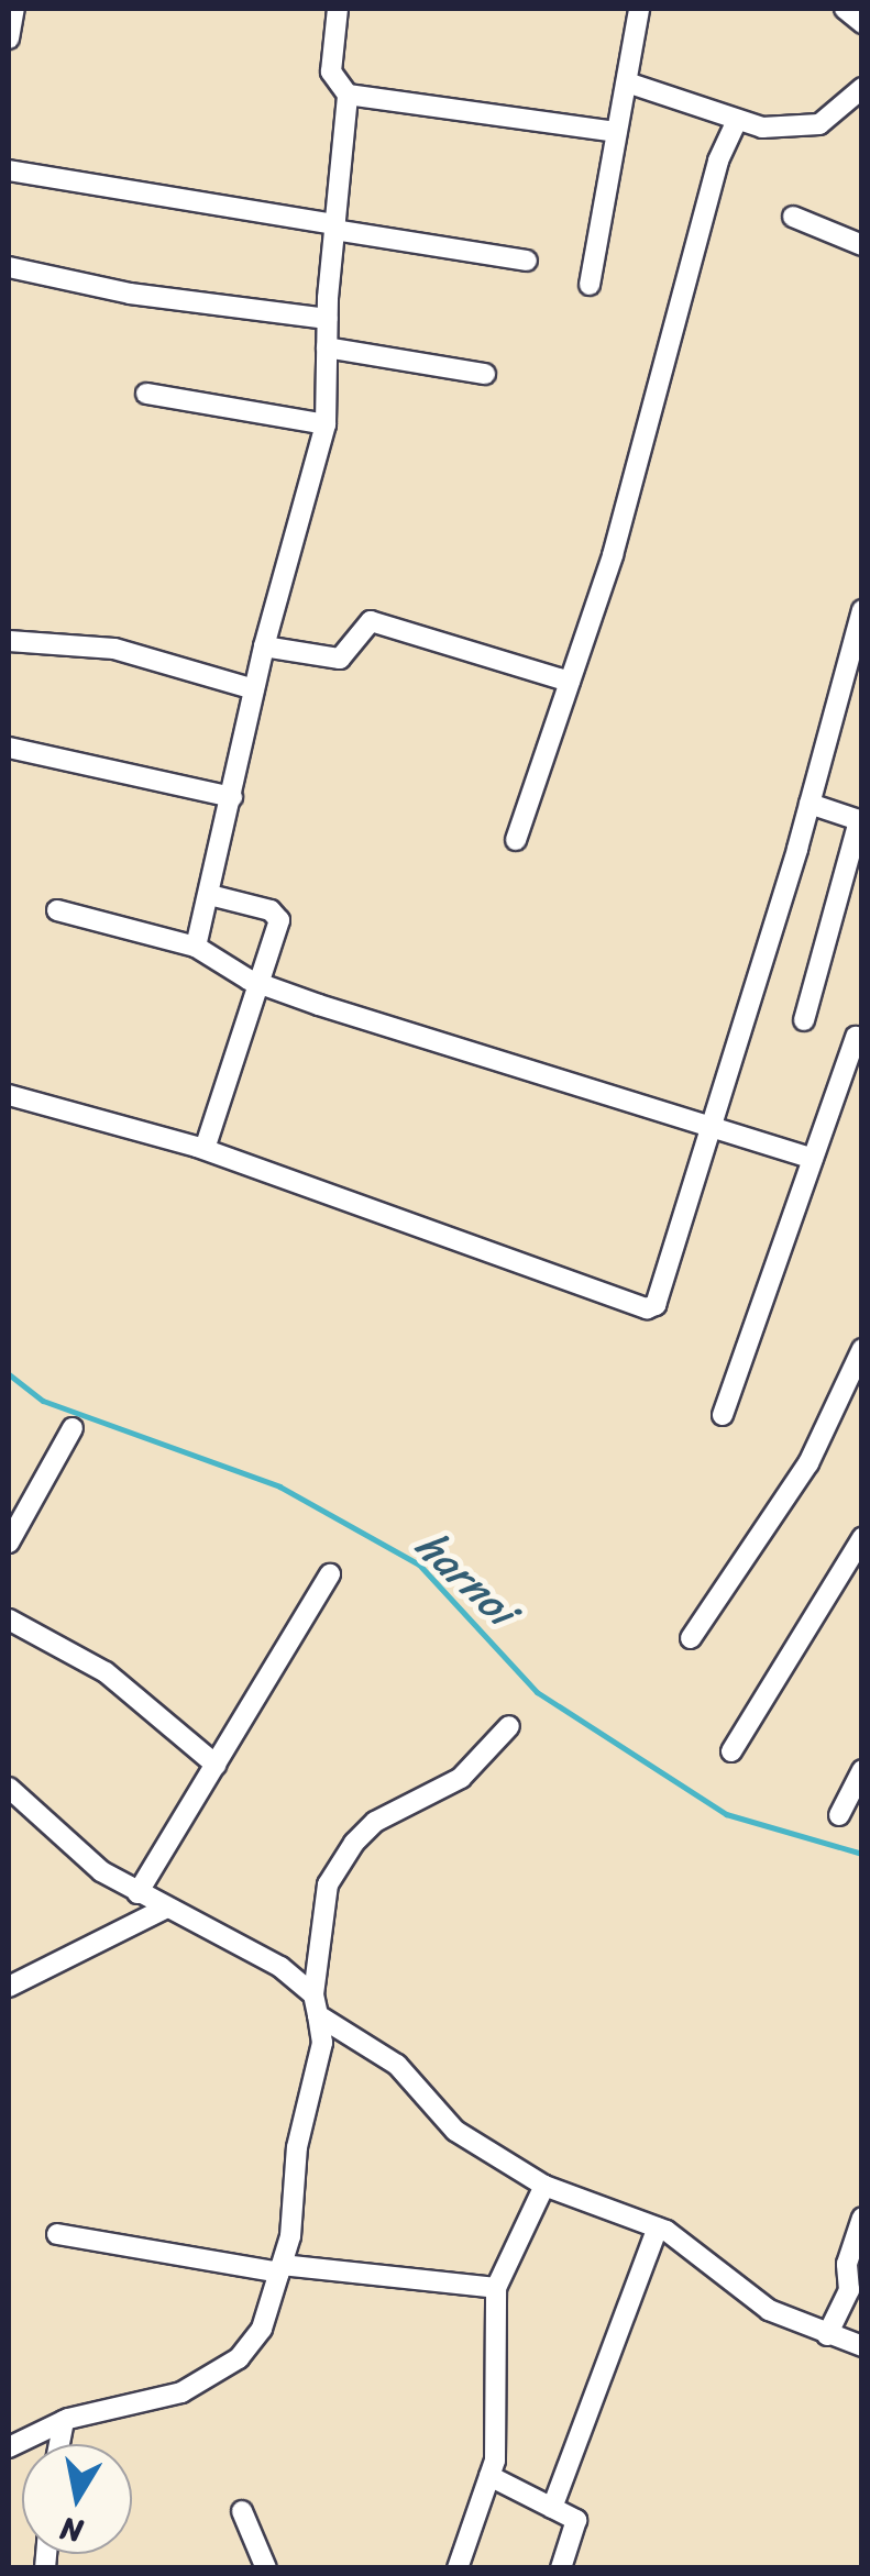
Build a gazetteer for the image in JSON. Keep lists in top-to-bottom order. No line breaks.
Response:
{"water":["harnoi"],"north":"bottom"}
